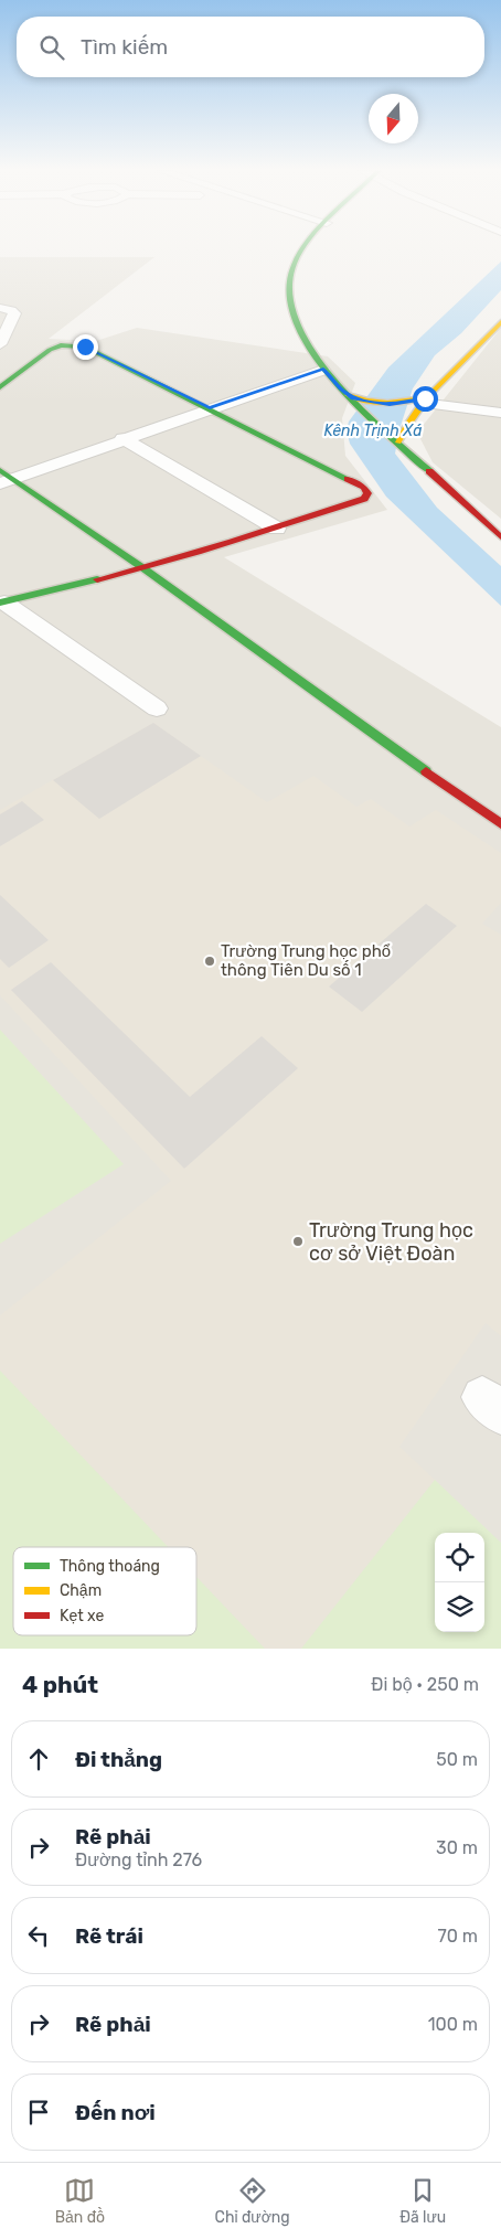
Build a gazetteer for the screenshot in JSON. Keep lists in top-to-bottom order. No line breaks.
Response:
{"water":["Kênh Trịnh Xá"],"places":["Trường Trung học phổ thông Tiên Du số 1","Trường Trung học cơ sở Việt Đoàn"],"legend":["Thông thoáng","Chậm","Kẹt xe"],"north":"bottom","page":{"search":"Tìm kiếm","heading":["4 phút","Đi bộ · 250 m"],"list":[["Đi thẳng","50 m"],["Rẽ phải","Đường tỉnh 276","30 m"],["Rẽ trái","70 m"],["Rẽ phải","100 m"],"Đến nơi"],"nav":["Bản đồ","Chỉ đường","Đã lưu"]}}
